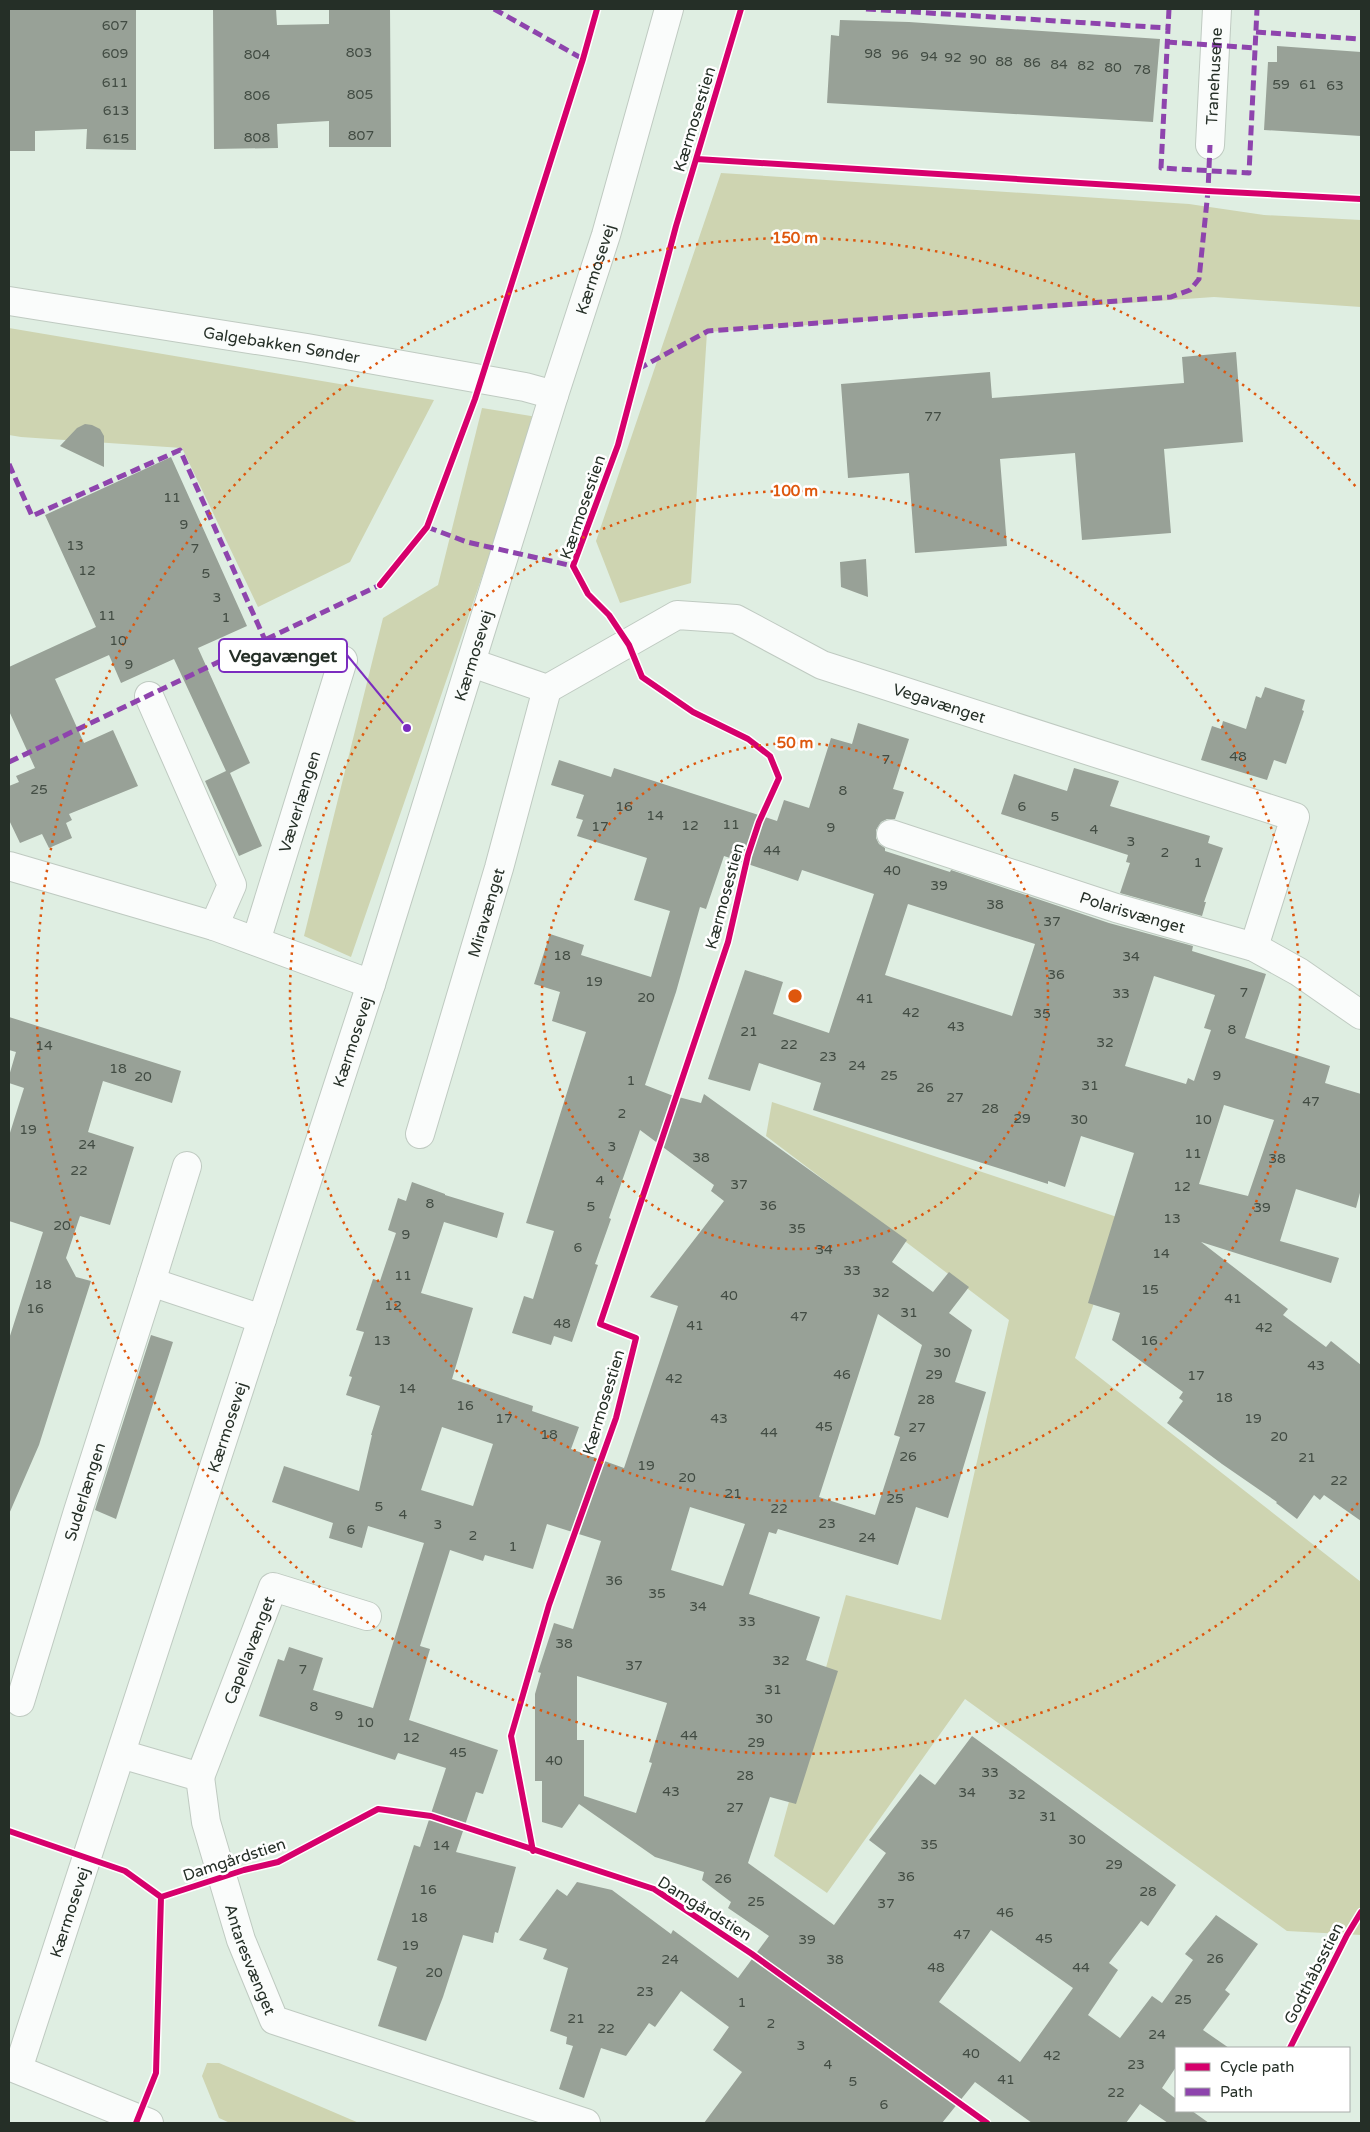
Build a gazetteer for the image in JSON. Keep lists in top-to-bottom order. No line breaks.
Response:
{"streets":{"street":["Tranehusene","Kærmosevej","Galgebakken Sønder","Vegavænget","Væverlængen","Miravænget","Polarisvænget","Suderlængen","Capellavænget","Antaresvænget"],"cycle path":["Kærmosestien","Damgårdstien","Godthåbsstien"]},"crossings":[["Kærmosevej","Galgebakken Sønder"],["Vegavænget","Miravænget"],["Vegavænget","Polarisvænget"],["Capellavænget","Antaresvænget"]],"places":["Vegavænget"],"house_numbers":["607","803","609","98","804","96","94","92","90","88","86","84","82","80","78","611","59","61","63","805","806","613","807","808","615","77","11","9","13","7","12","5","3","11","1","10","9","48","7","25","8","16","6","14","5","11","12","17","9","4","3","44","2","1","40","39","38","37","18","34","36","19","7","33","20","41","42","35","43","8","21","32","22","14","23","24","18","25","9","20","1","31","26","27","47","28","2","29","30","10","19","24","3","11","38","38","22","4","37","12","8","36","5","39","13","20","35","9","6","34","14","33","11","18","15","32","40","41","12","16","31","47","48","41","42","13","16","30","43","46","29","17","42","14","18","28","16","17","43","19","45","27","44","18","20","26","21","19","20","22","21","25","5","22","4","23","3","6","2","24","1","36","35","34","33","38","32","37","7","31","8","9","30","10","44","12","29","45","40","33","28","43","34","32","27","31","30","35","14","29","36","26","16","28","25","37","46","18","47","45","39","19","26","24","38","48","44","20","23","25","1","21","2","22","24","3","40","42","4","23","41","5","22","6"],"legend":["Cycle path","Path"],"rings":["150 m","100 m","50 m"]}
